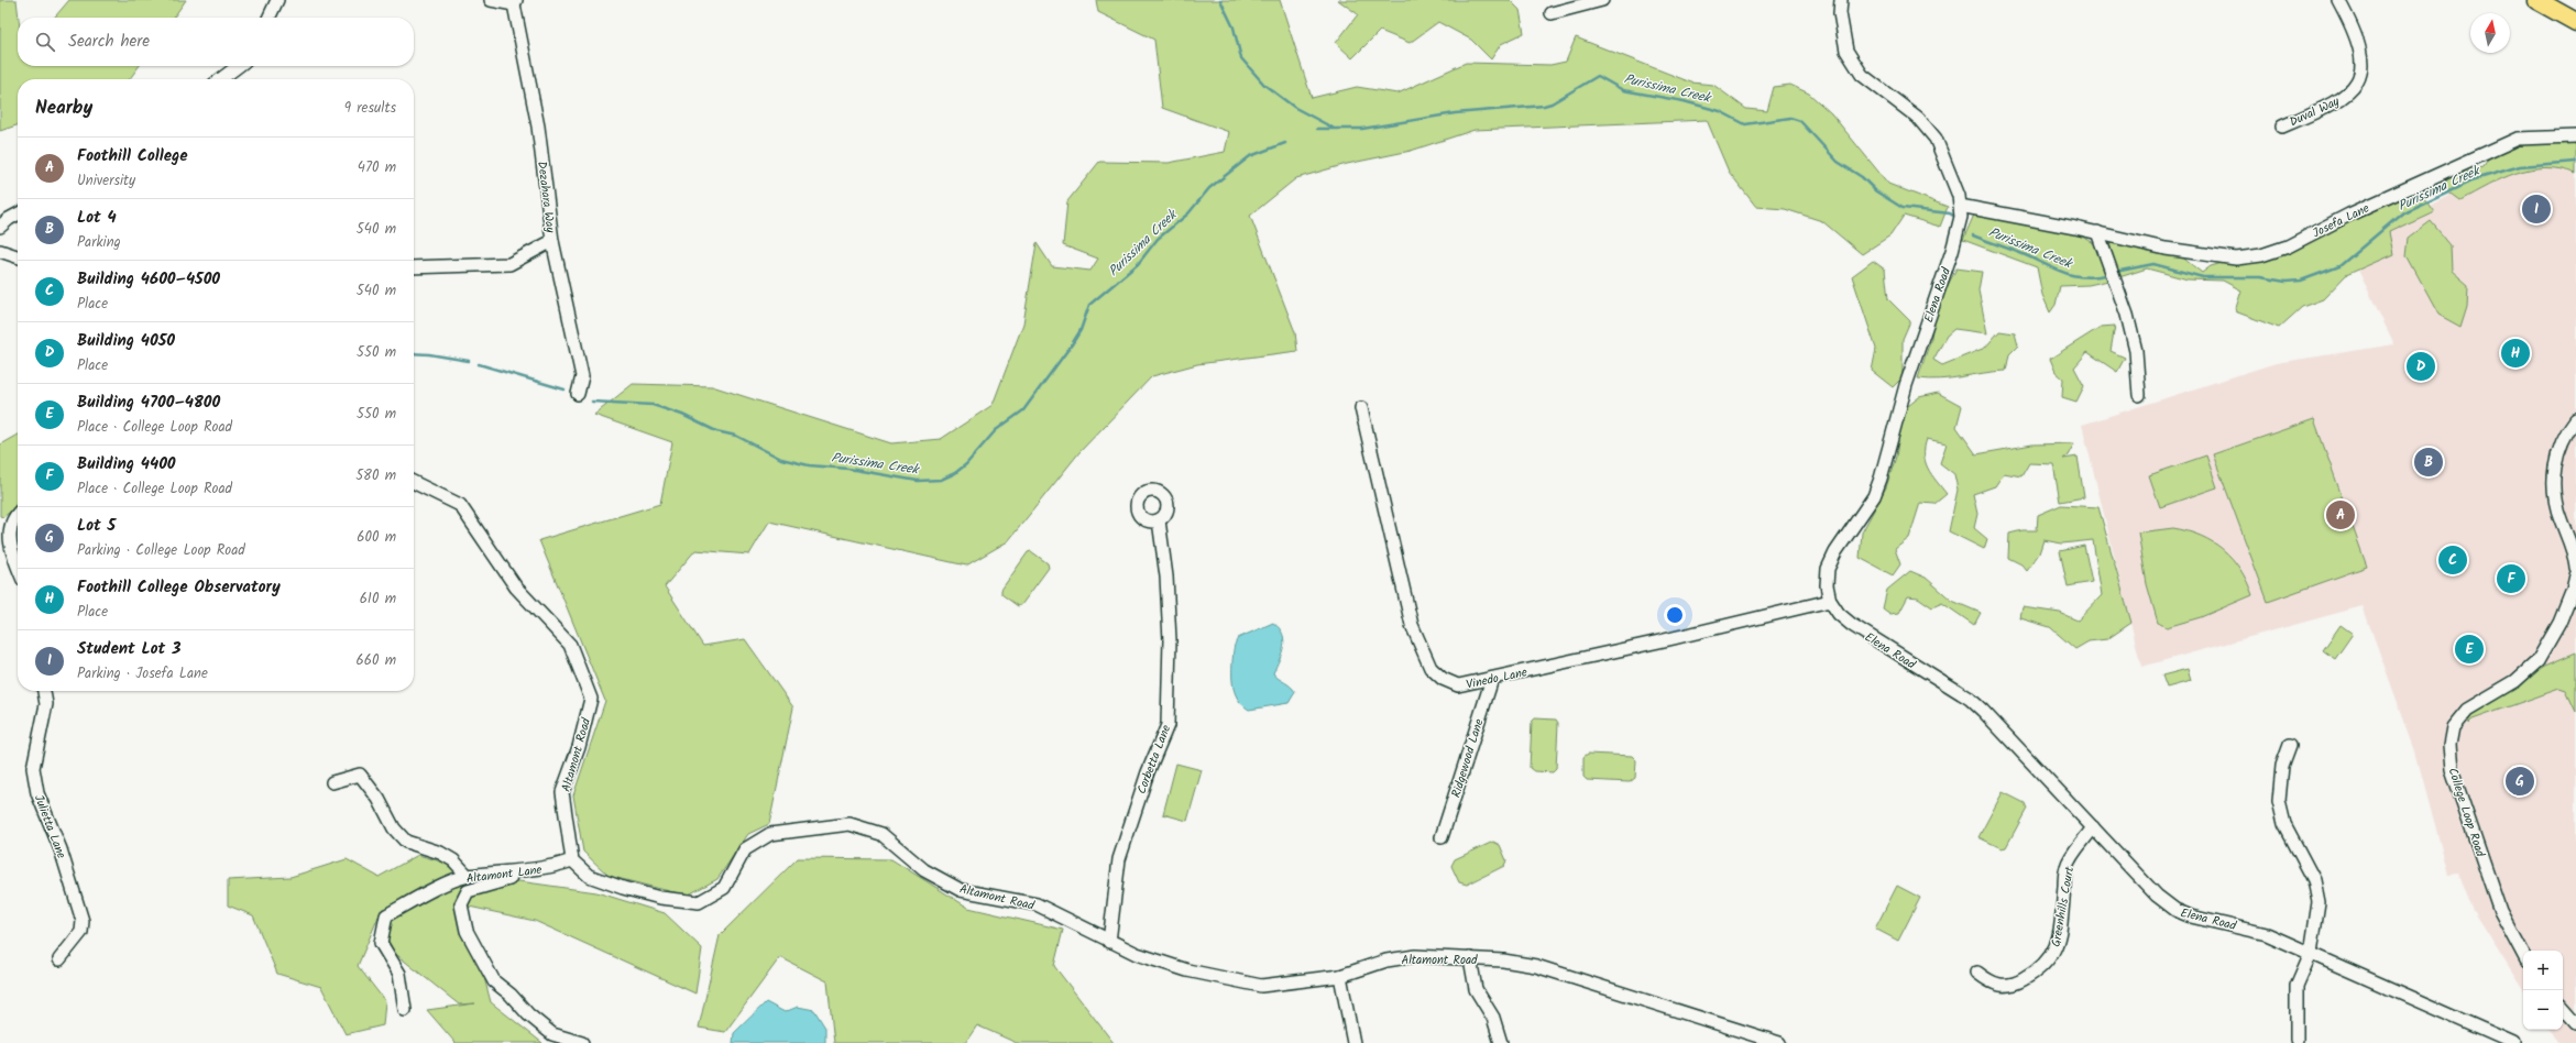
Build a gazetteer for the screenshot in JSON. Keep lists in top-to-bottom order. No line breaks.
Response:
{"streets":{"street":["Duval Way","Dezahara Way","Josefa Lane","Elena Road","Vinedo Lane","Altamont Road","Ridgewood Lane","Corbetta Lane","College Loop Road","Julietta Lane","Altamont Lane","Greenhills Court"]},"crossings":[["Josefa Lane","Elena Road"],["Elena Road","Vinedo Lane"],["Elena Road","Greenhills Court"],["Vinedo Lane","Ridgewood Lane"],["Altamont Road","Corbetta Lane"],["Altamont Road","Altamont Lane"]],"water":["Purissima Creek"],"north":"top","page":{"search":"Search here","heading":["Nearby","9 results"],"list":[{"mark":"A","name":"Foothill College","note":"University","value":"470 m"},{"mark":"B","name":"Lot 4","note":"Parking","value":"540 m"},{"mark":"C","name":"Building 4600–4500","note":"Place","value":"540 m"},{"mark":"D","name":"Building 4050","note":"Place","value":"550 m"},{"mark":"E","name":"Building 4700–4800","note":"Place · College Loop Road","value":"550 m"},{"mark":"F","name":"Building 4400","note":"Place · College Loop Road","value":"580 m"},{"mark":"G","name":"Lot 5","note":"Parking · College Loop Road","value":"600 m"},{"mark":"H","name":"Foothill College Observatory","note":"Place","value":"610 m"},{"mark":"I","name":"Student Lot 3","note":"Parking · Josefa Lane","value":"660 m"}],"pins":["I","H","D","B","A","C","F","E","G"],"map_buttons":["+","−"]}}
